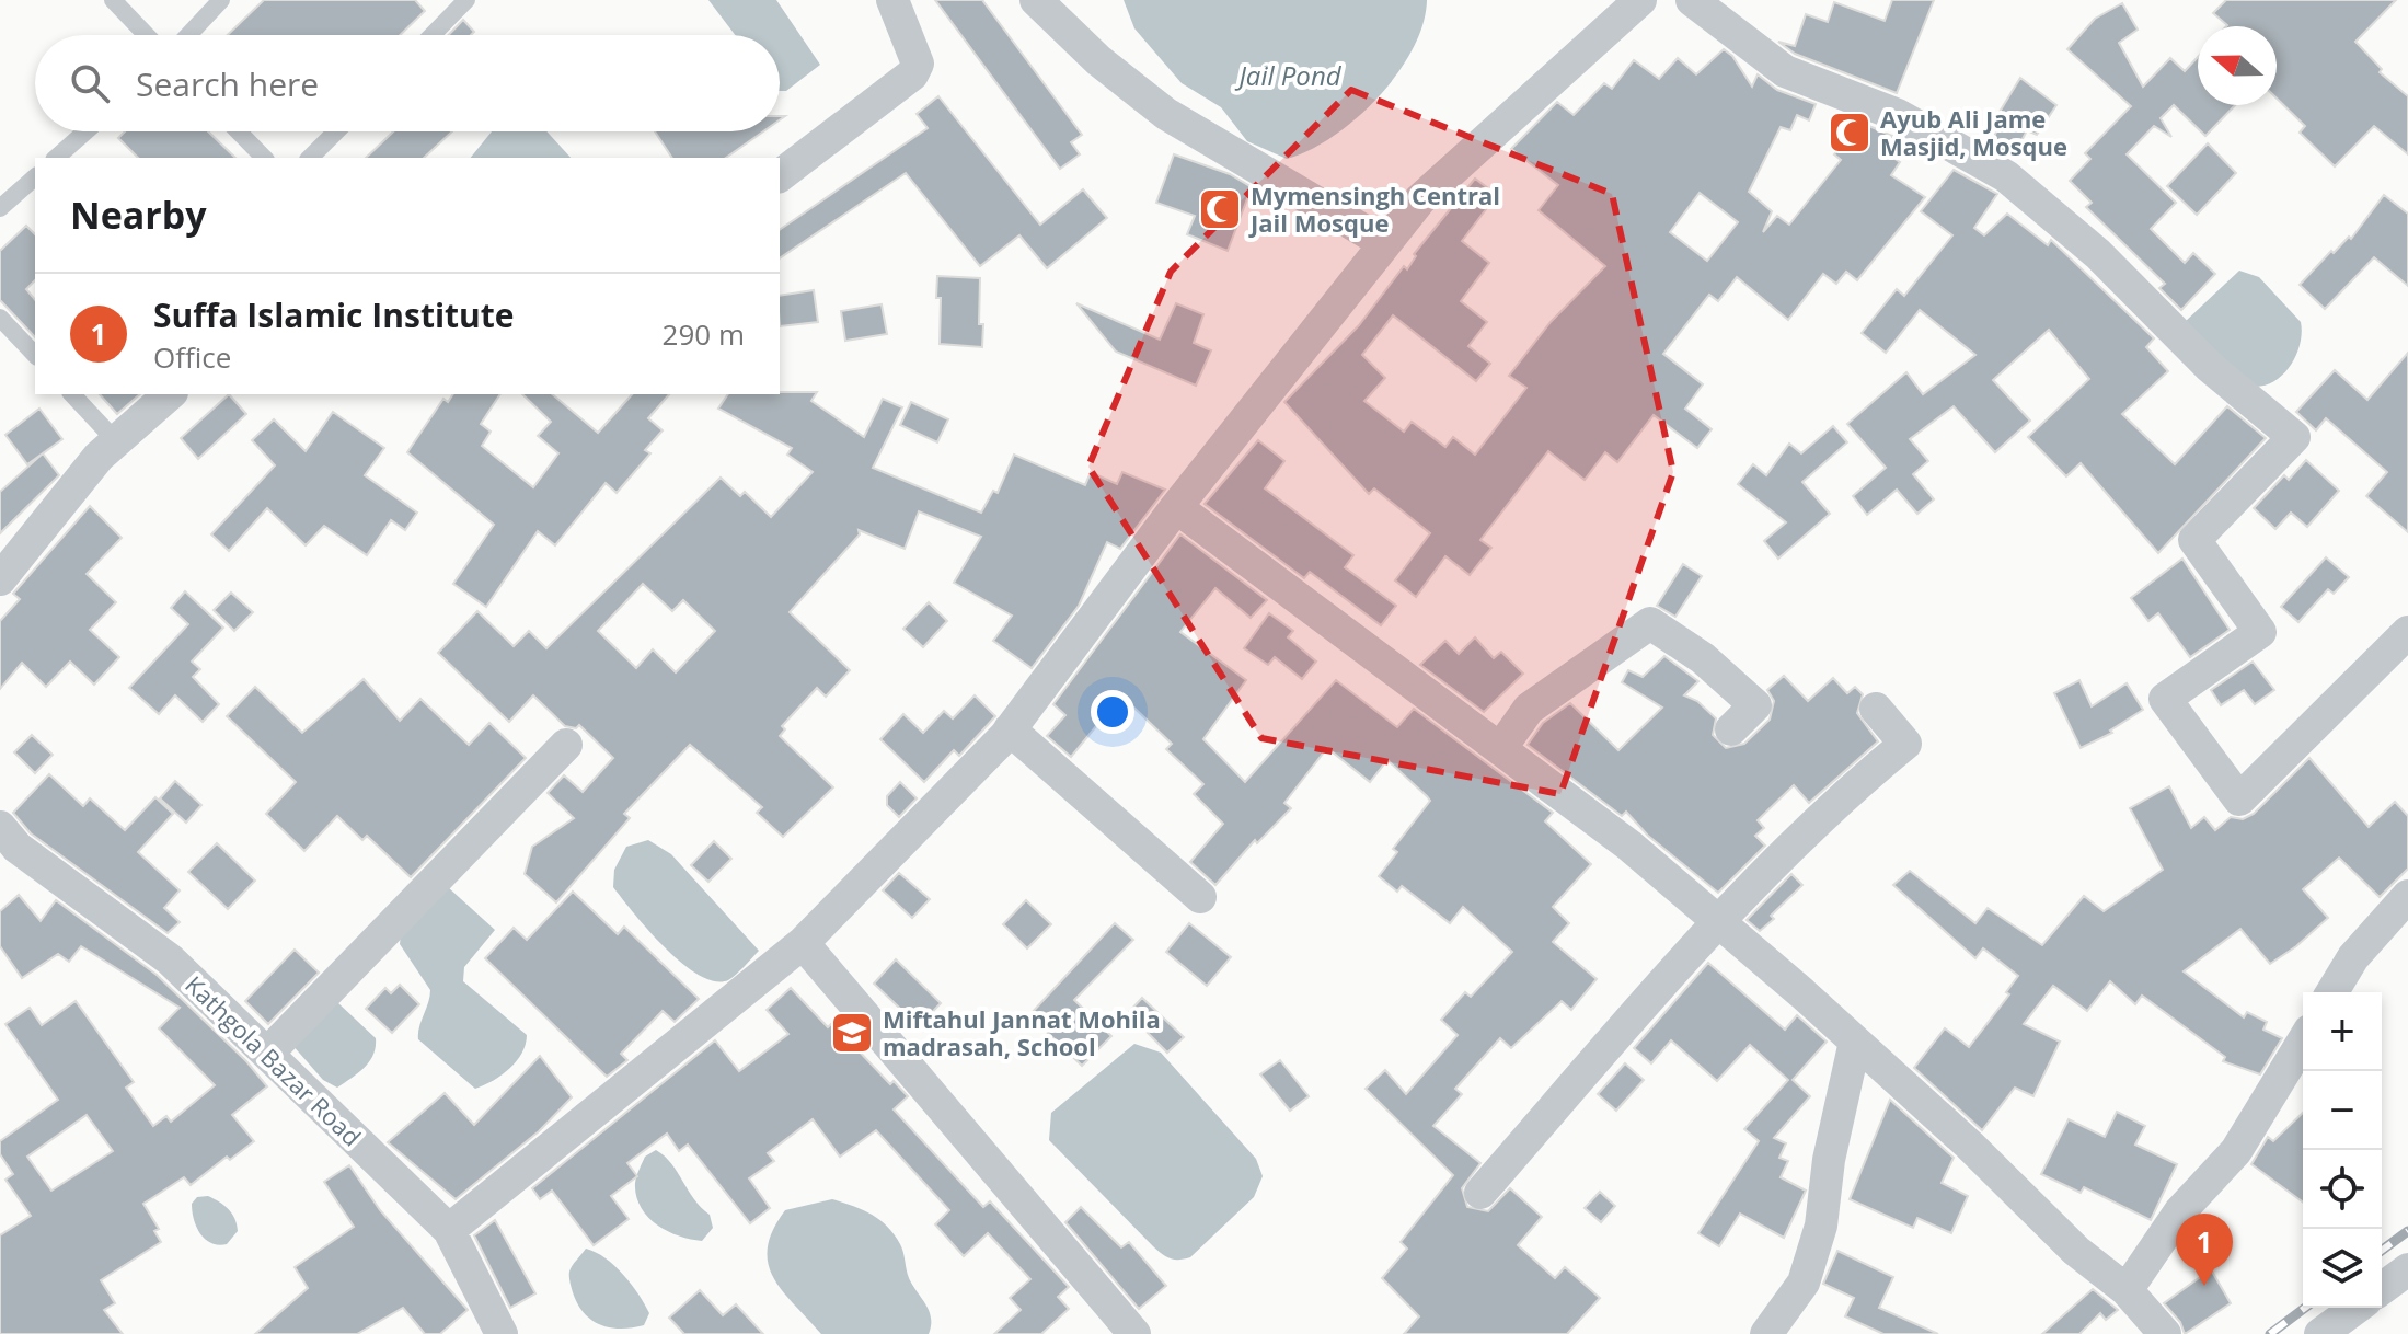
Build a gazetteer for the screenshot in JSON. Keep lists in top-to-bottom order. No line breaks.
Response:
{"streets":{"street":["Kathgola Bazar Road"]},"water":["Jail Pond"],"places":{"mosque":["Ayub Ali Jame Masjid, Mosque","Mymensingh Central Jail Mosque"],"school or university":["Miftahul Jannat Mohila madrasah, School"]},"north":"left","page":{"search":"Search here","heading":"Nearby","list":[{"mark":"1","name":"Suffa Islamic Institute","note":"Office","value":"290 m"}],"map_buttons":["+","−"],"pins":"1"}}
